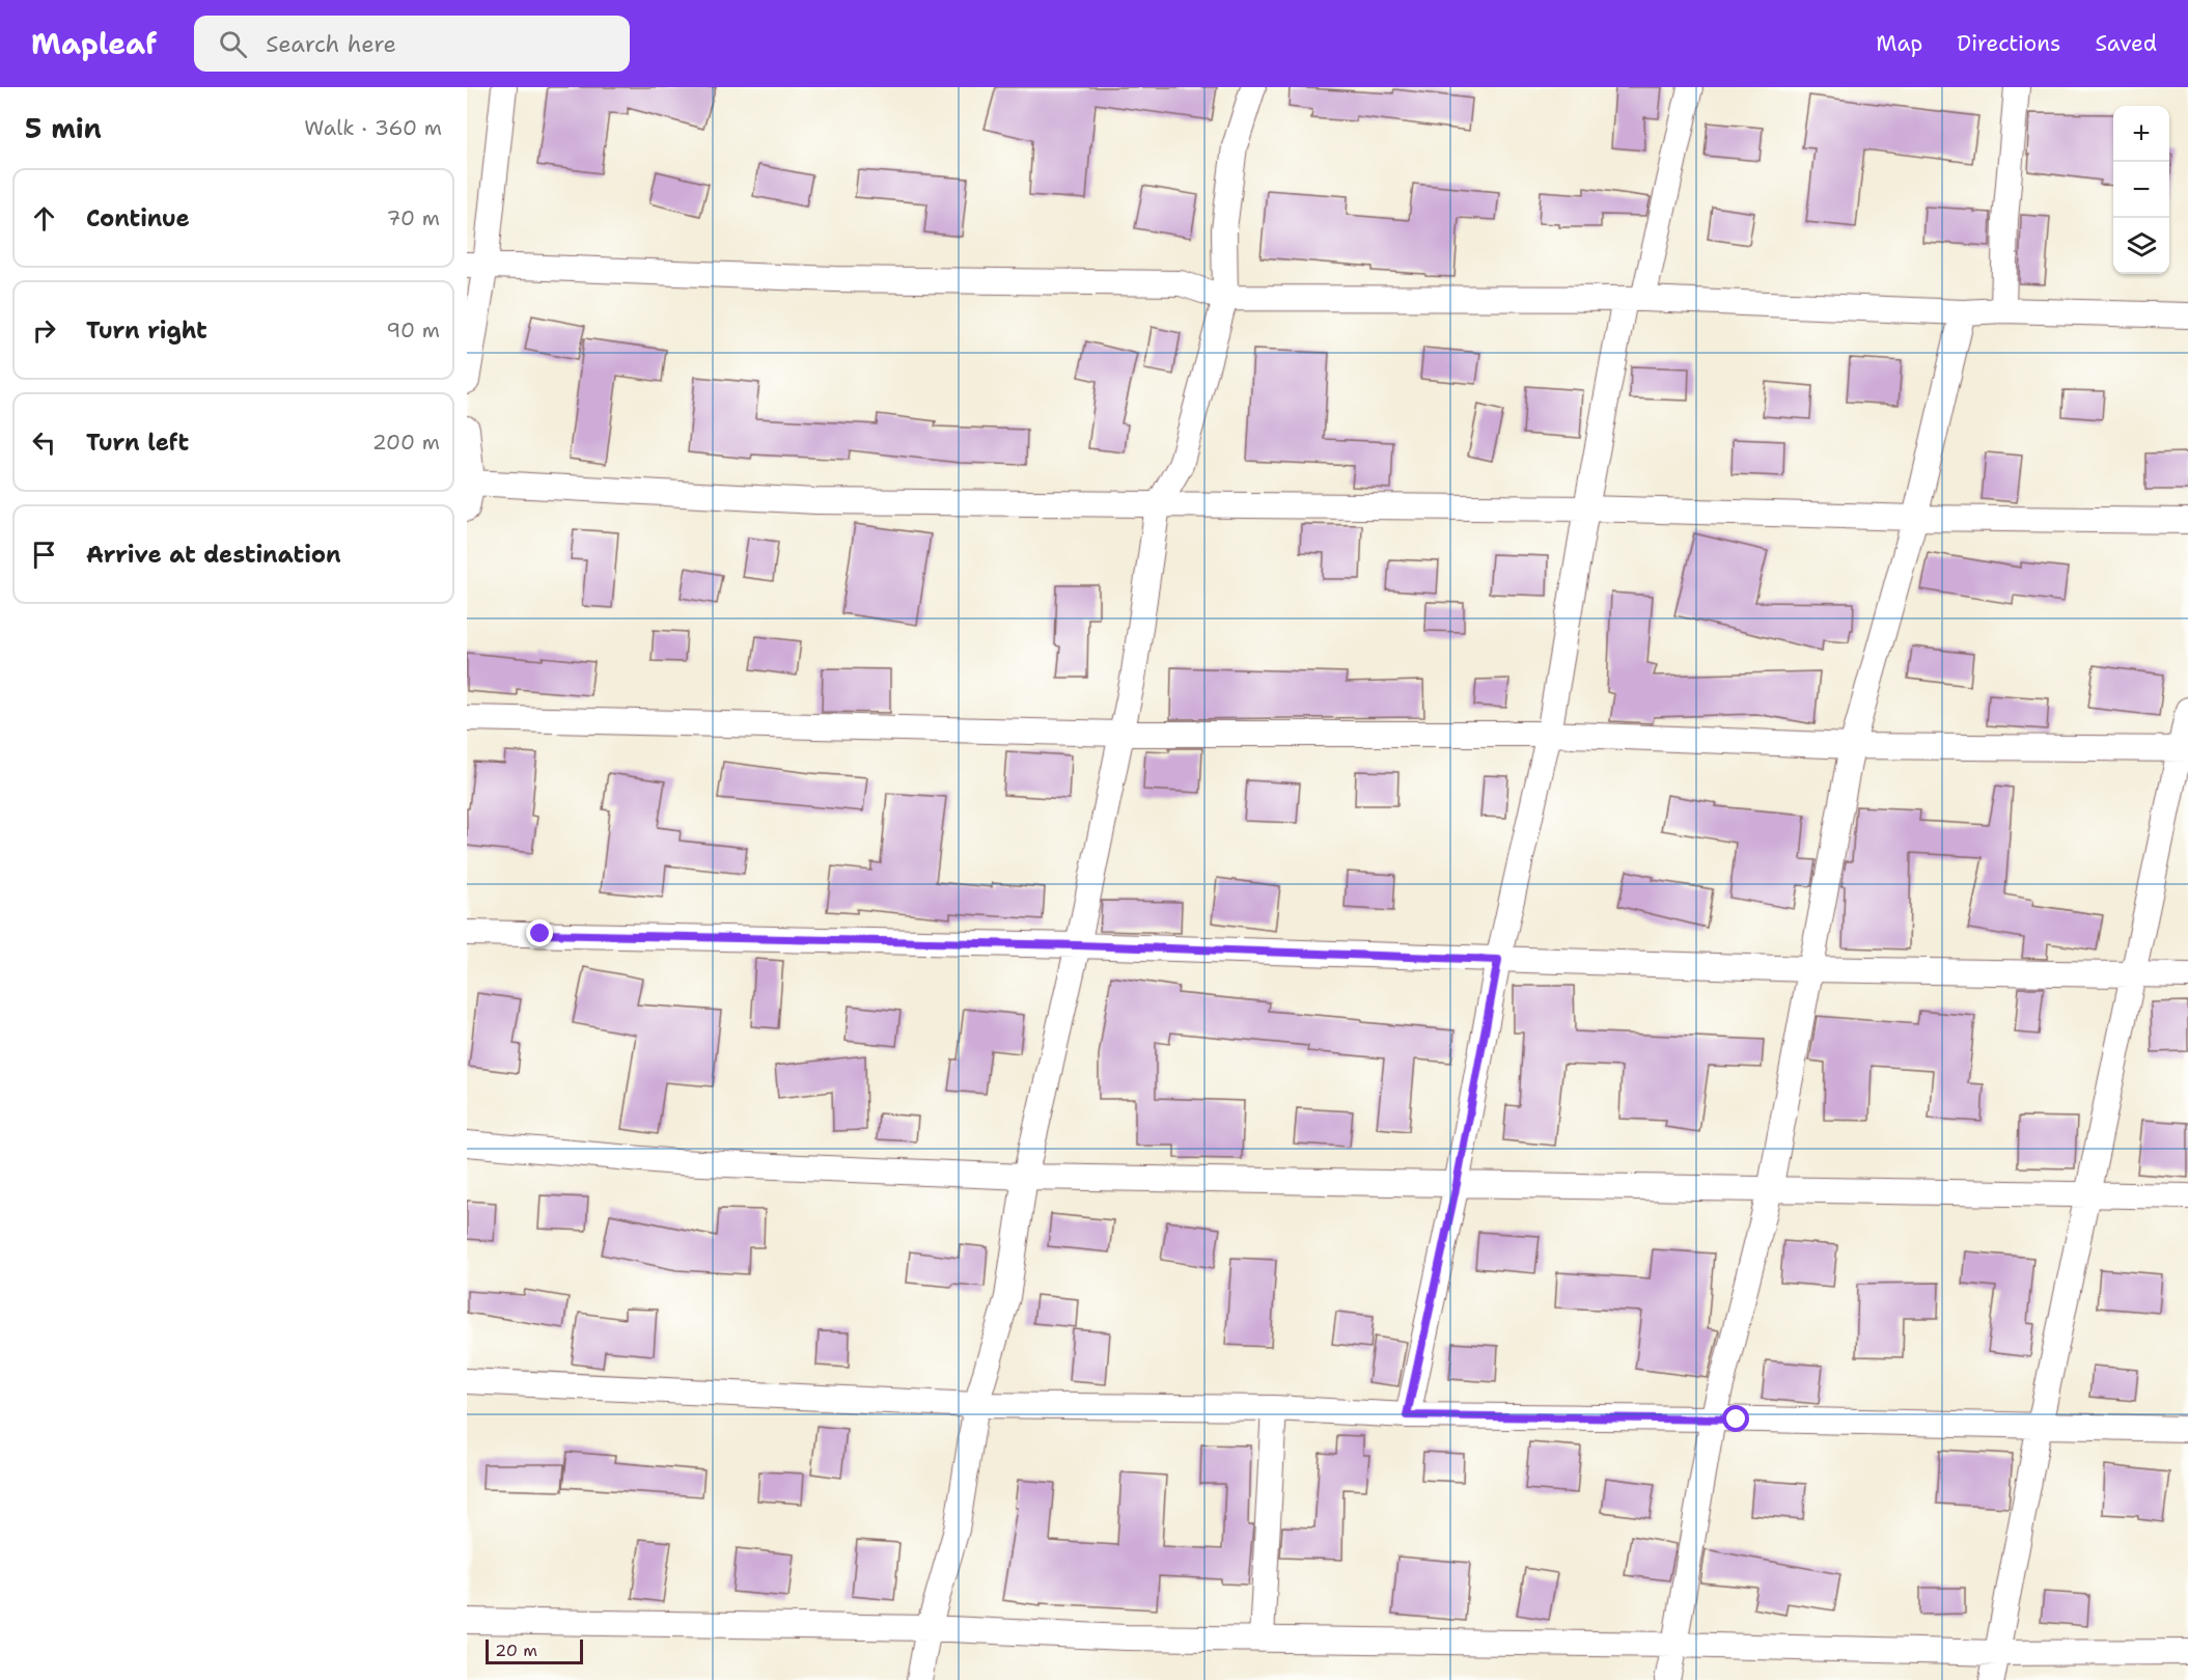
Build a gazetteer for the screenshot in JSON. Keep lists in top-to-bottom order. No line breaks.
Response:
{"scale_bar":"20 m","page":{"header":"Mapleaf","search":"Search here","nav":["Map","Directions","Saved"],"heading":["5 min","Walk · 360 m"],"map_buttons":["+","−"],"list":[["Continue","70 m"],["Turn right","90 m"],["Turn left","200 m"],"Arrive at destination"],"scale":"20 m"}}
